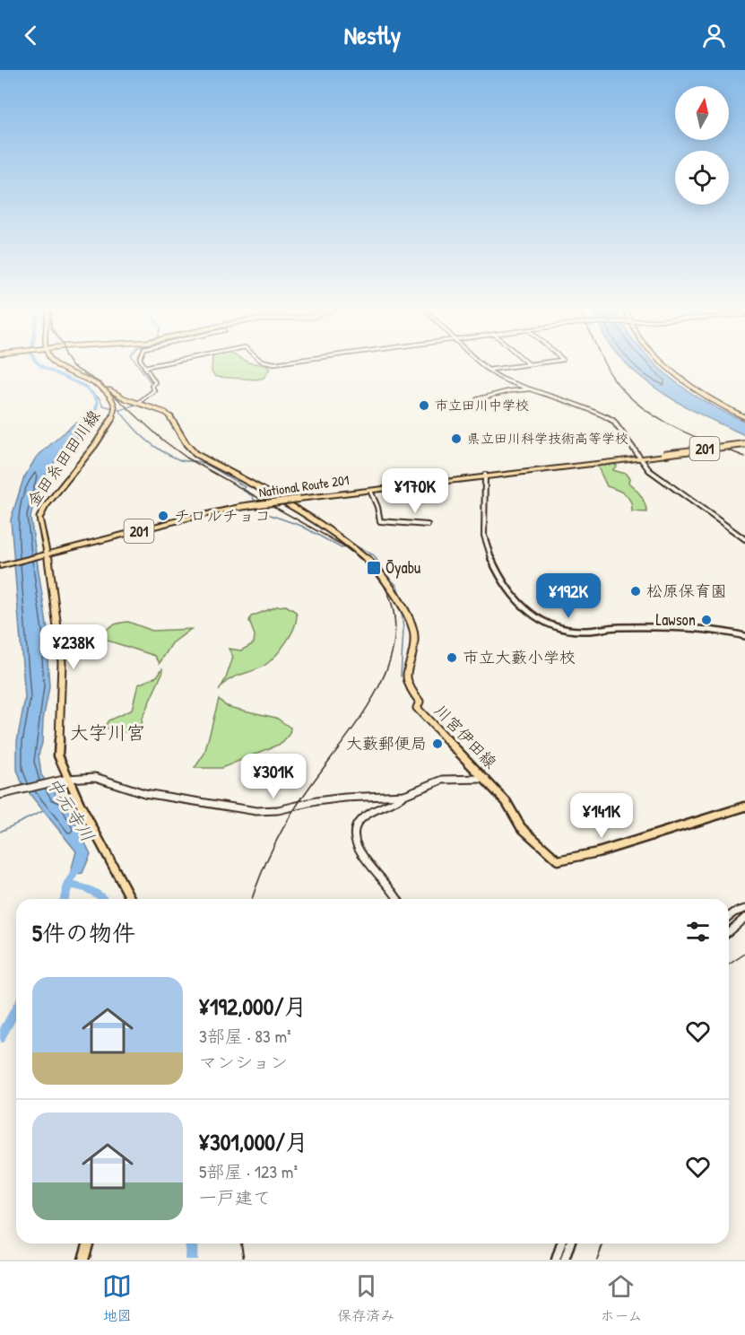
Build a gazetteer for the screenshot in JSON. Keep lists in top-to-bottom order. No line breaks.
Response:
{"streets":{"highway":["201","National Route 201"],"main road":["金田糸田田川線","川宮伊田線"]},"crossings":[["金田糸田田川線","National Route 201"],["金田糸田田川線","川宮伊田線"]],"districts":["大字川宮"],"water":["中元寺川"],"places":{"other":["市立田川中学校","県立田川科学技術高等学校","チロルチョコ","松原保育園","Lawson","市立大藪小学校","大藪郵便局"],"transit":["Ōyabu"]},"north":"top","page":{"header":"Nestly","price":["¥170K","¥192K","¥238K","¥301K","¥141K"],"heading":"5件の物件","list":[{"name":"¥192,000/月","note":"3部屋 · 83 m² · マンション"},{"name":"¥301,000/月","note":"5部屋 · 123 m² · 一戸建て"}],"tabs":["地図","保存済み","ホーム"]}}
